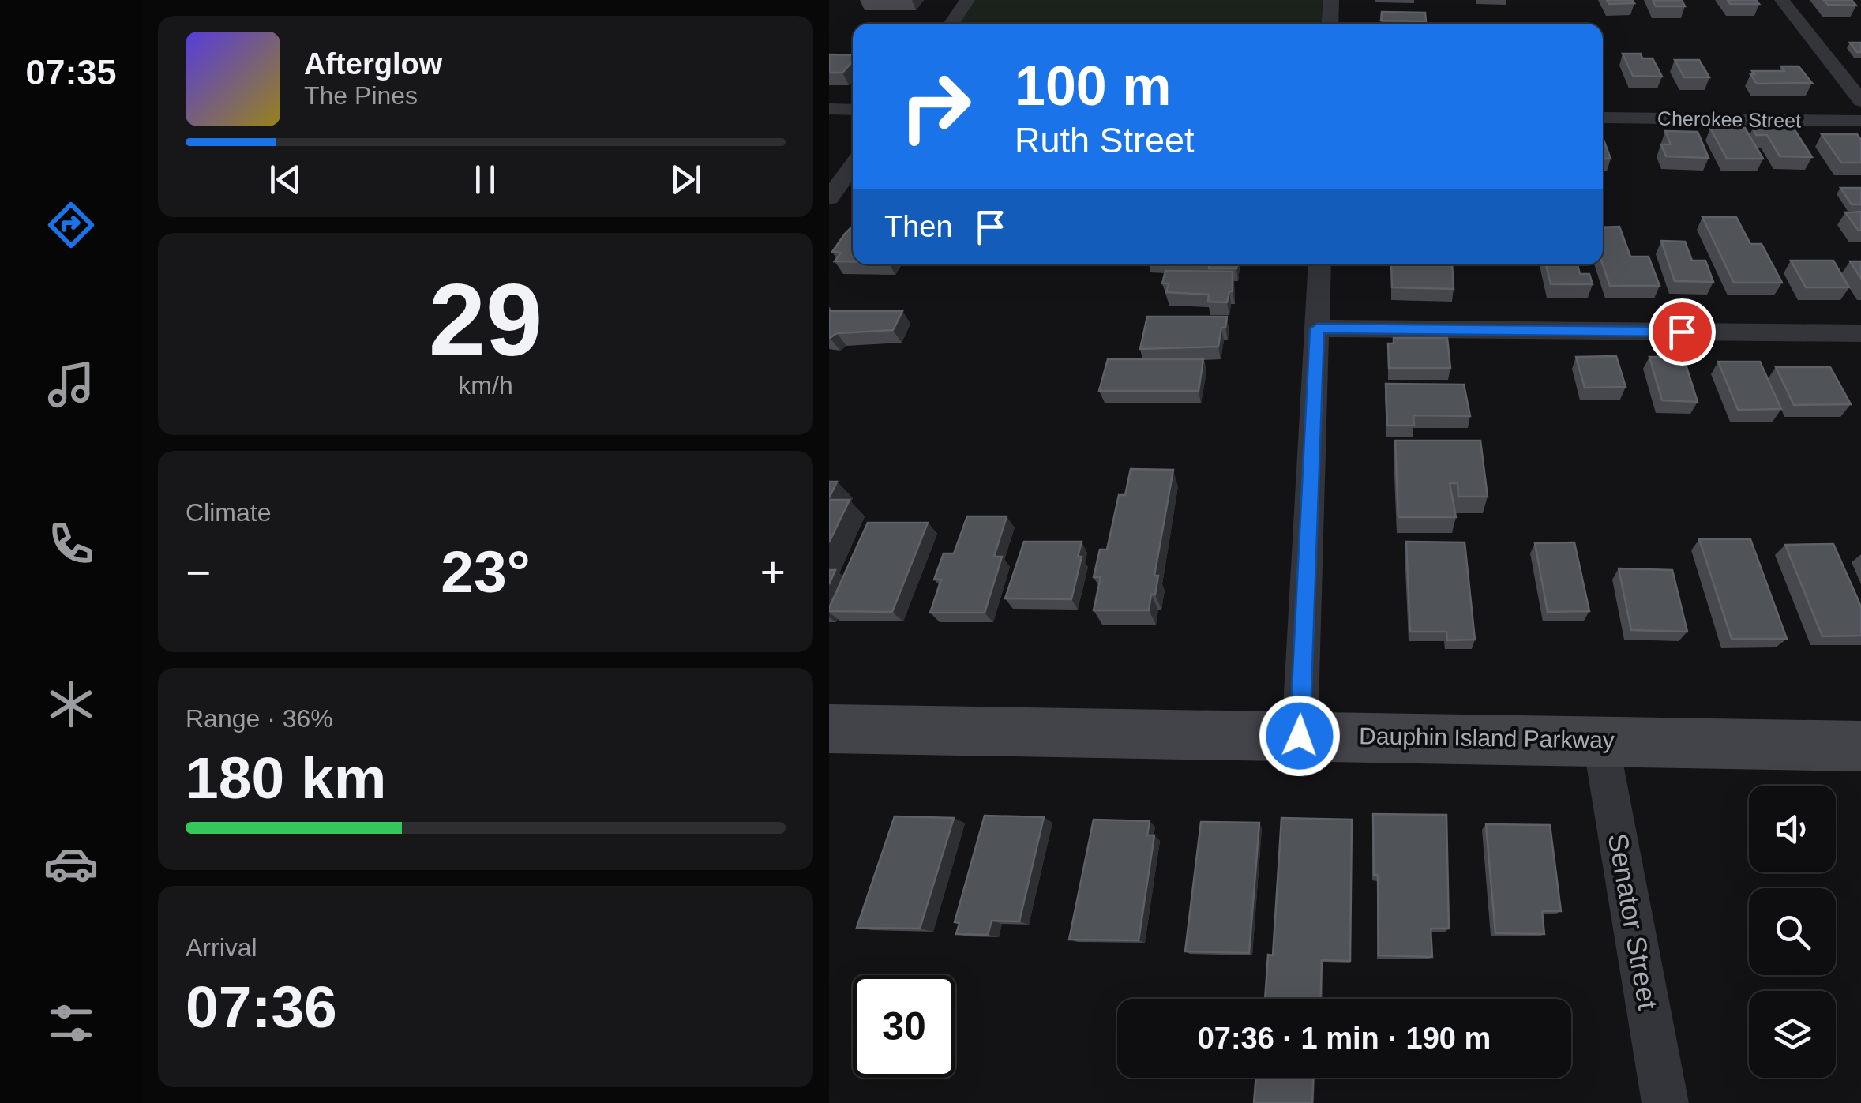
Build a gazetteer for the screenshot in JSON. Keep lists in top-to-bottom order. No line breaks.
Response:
{"streets":{"main road":["Dauphin Island Parkway"],"street":["Cherokee Street","Senator Street"]},"crossings":[["Dauphin Island Parkway","Senator Street"]],"page":{"tabs":"07:35","turn":["100 m","Ruth Street"],"song":["Afterglow","The Pines"],"then":"Then","tile":[["29","km/h"],"Climate",["Range · 36%","180 km"],["Arrival","07:36"]],"heat":["−","23°","+"],"limit":"30","trip":"07:36 · 1 min · 190 m"}}
